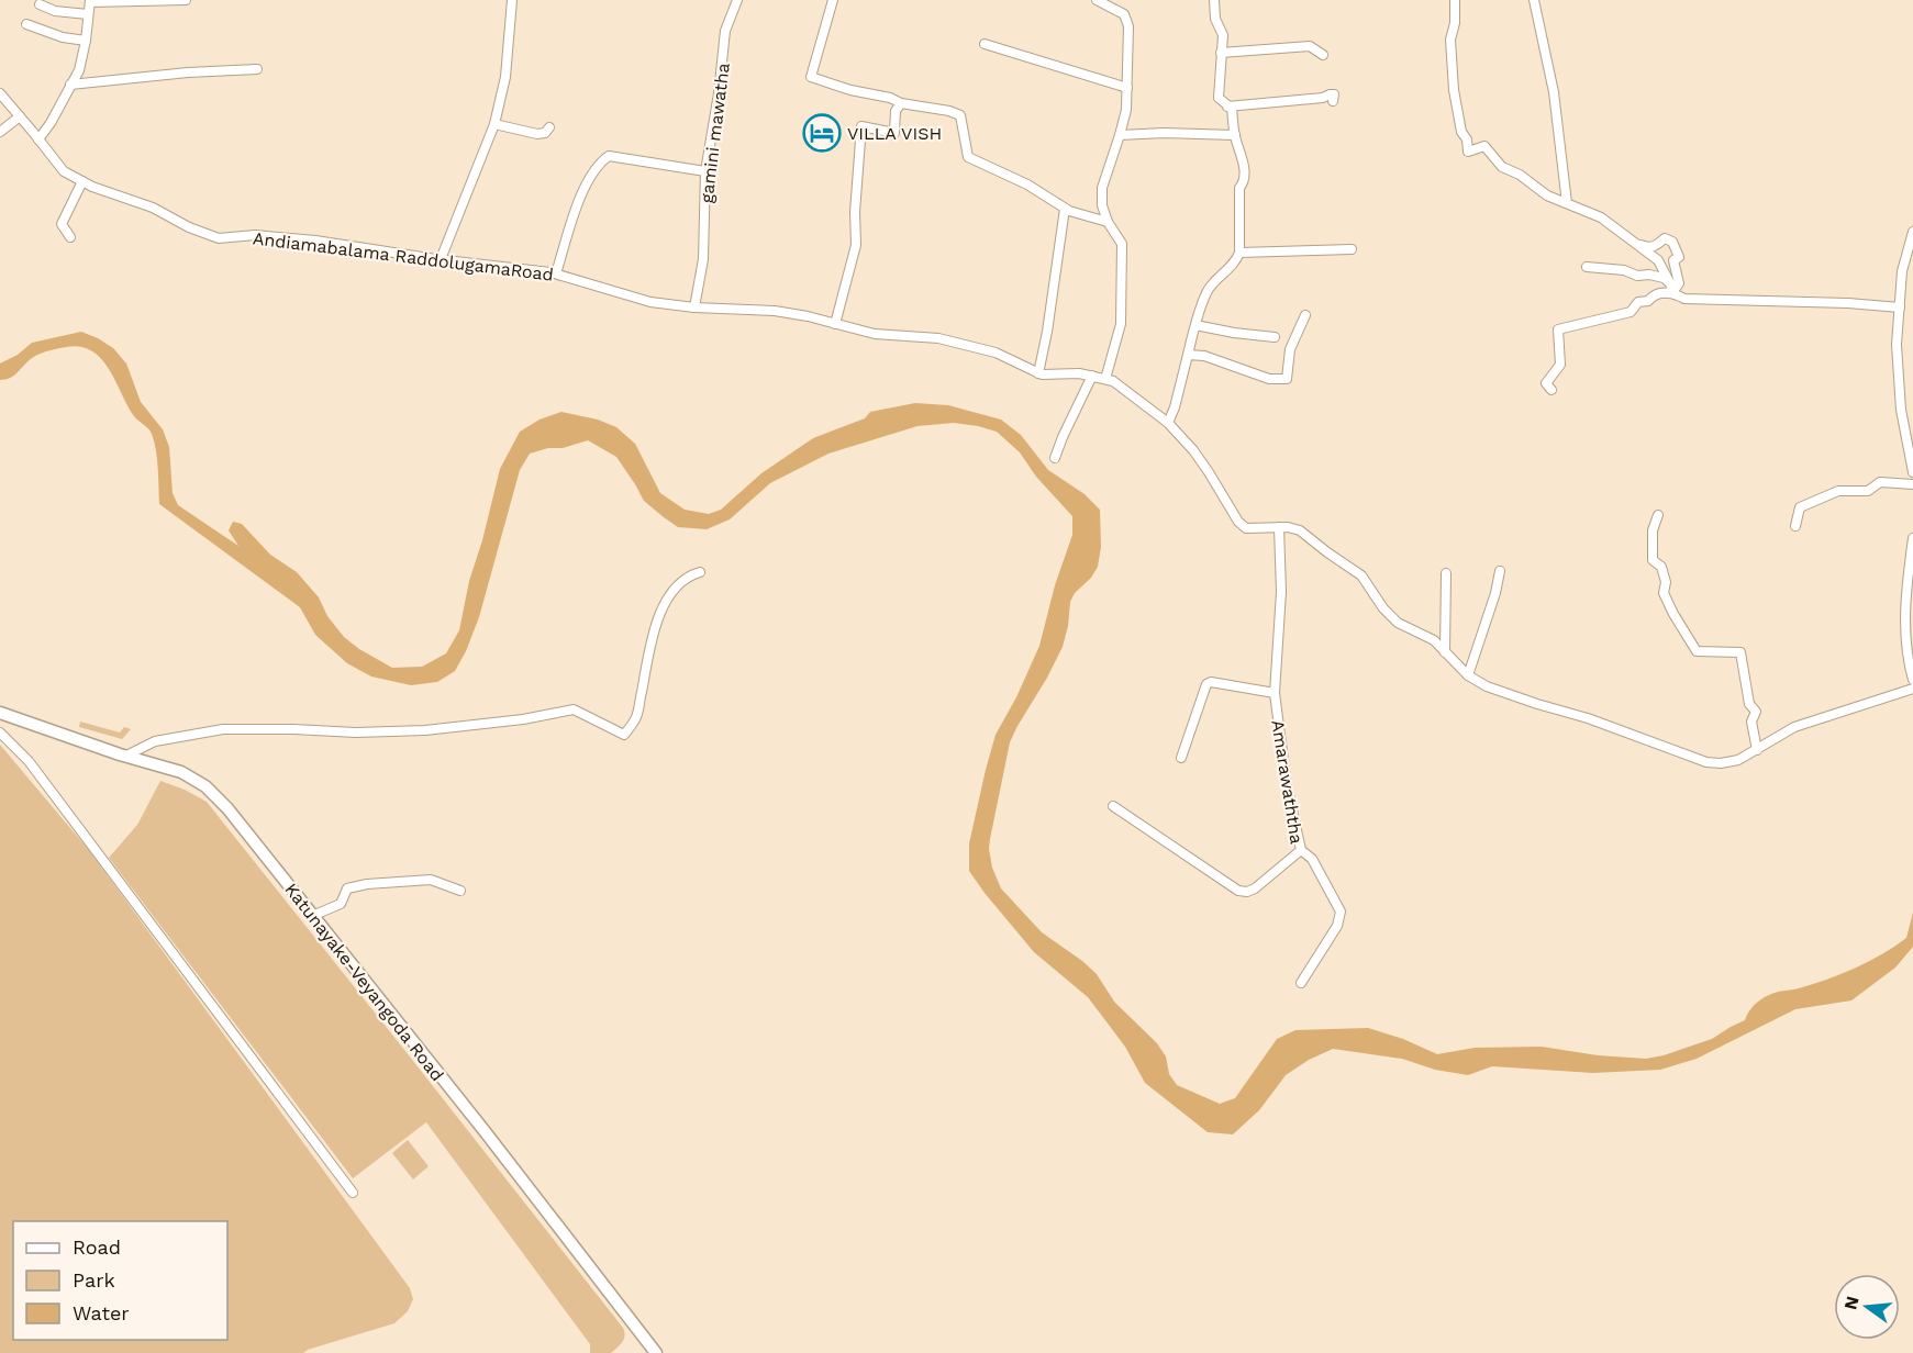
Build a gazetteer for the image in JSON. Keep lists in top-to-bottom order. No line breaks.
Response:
{"streets":{"main road":["Katunayake-Veyangoda Road"],"street":["gamini mawatha","Andiamabalama RaddolugamaRoad","Amarawaththa"]},"crossings":[["gamini mawatha","Andiamabalama RaddolugamaRoad"],["Andiamabalama RaddolugamaRoad","Amarawaththa"]],"places":{"hotel":["VILLA VISH"]},"legend":["Road","Park","Water"],"north":"left"}
